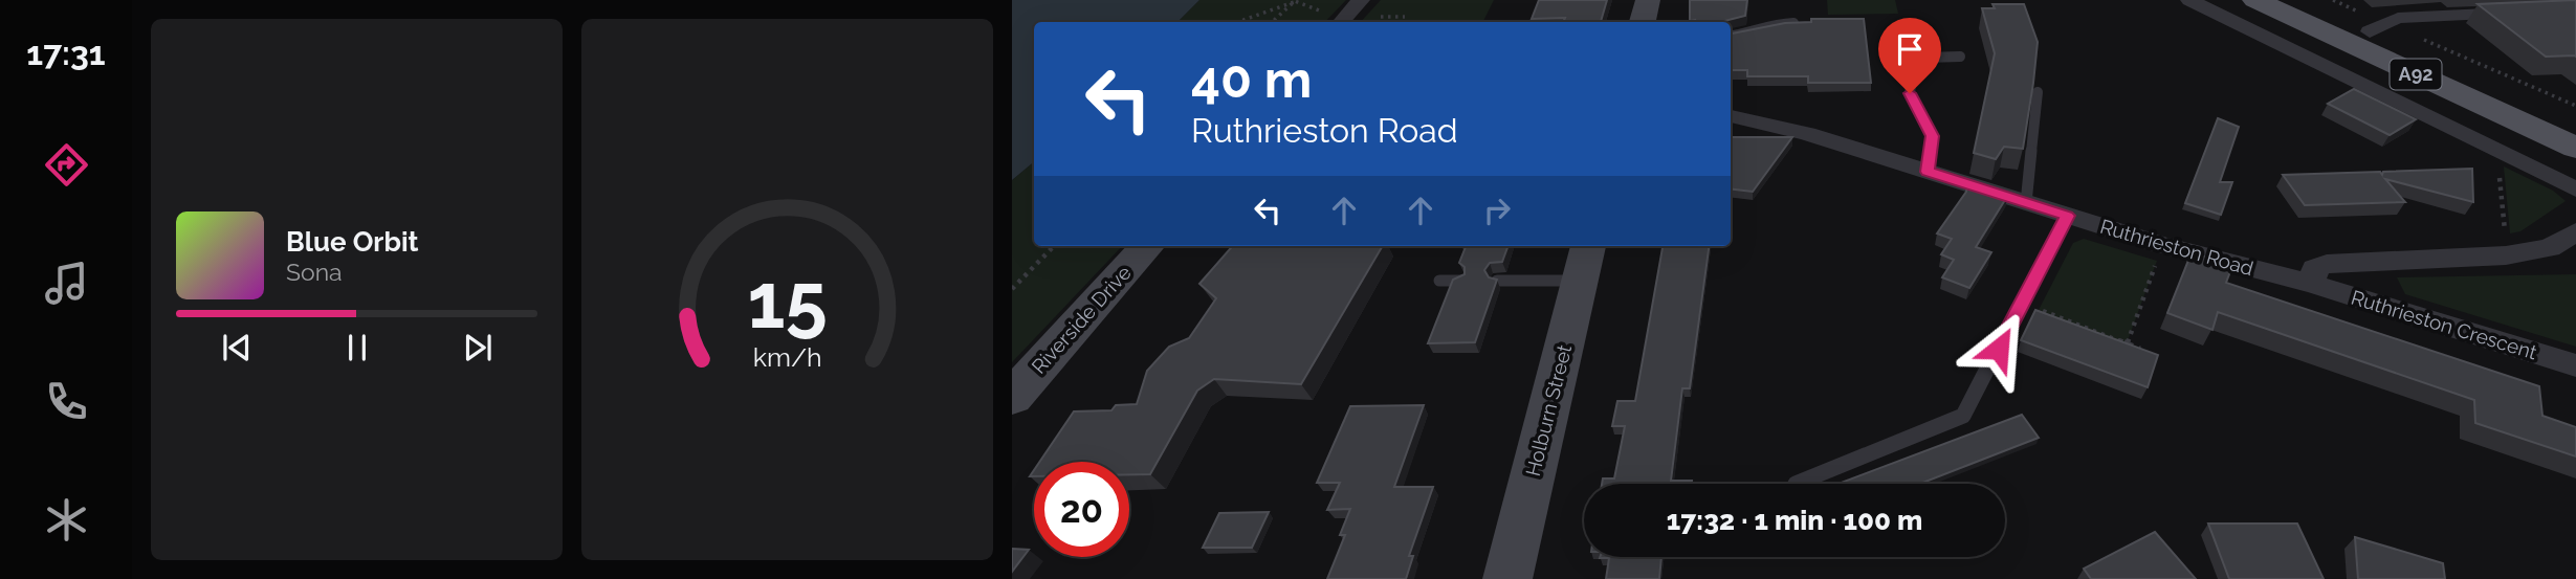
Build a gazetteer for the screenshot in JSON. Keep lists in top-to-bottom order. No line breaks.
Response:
{"streets":{"main road":["A92"],"street":["Ruthrieston Road","Riverside Drive","Ruthrieston Crescent","Holburn Street"]},"crossings":[["Ruthrieston Road","Ruthrieston Crescent"]],"page":{"tabs":"17:31","turn":["40 m","Ruthrieston Road"],"song":["Blue Orbit","Sona"],"limit":"20","trip":"17:32 · 1 min · 100 m","gauge":["15","km/h"]}}
